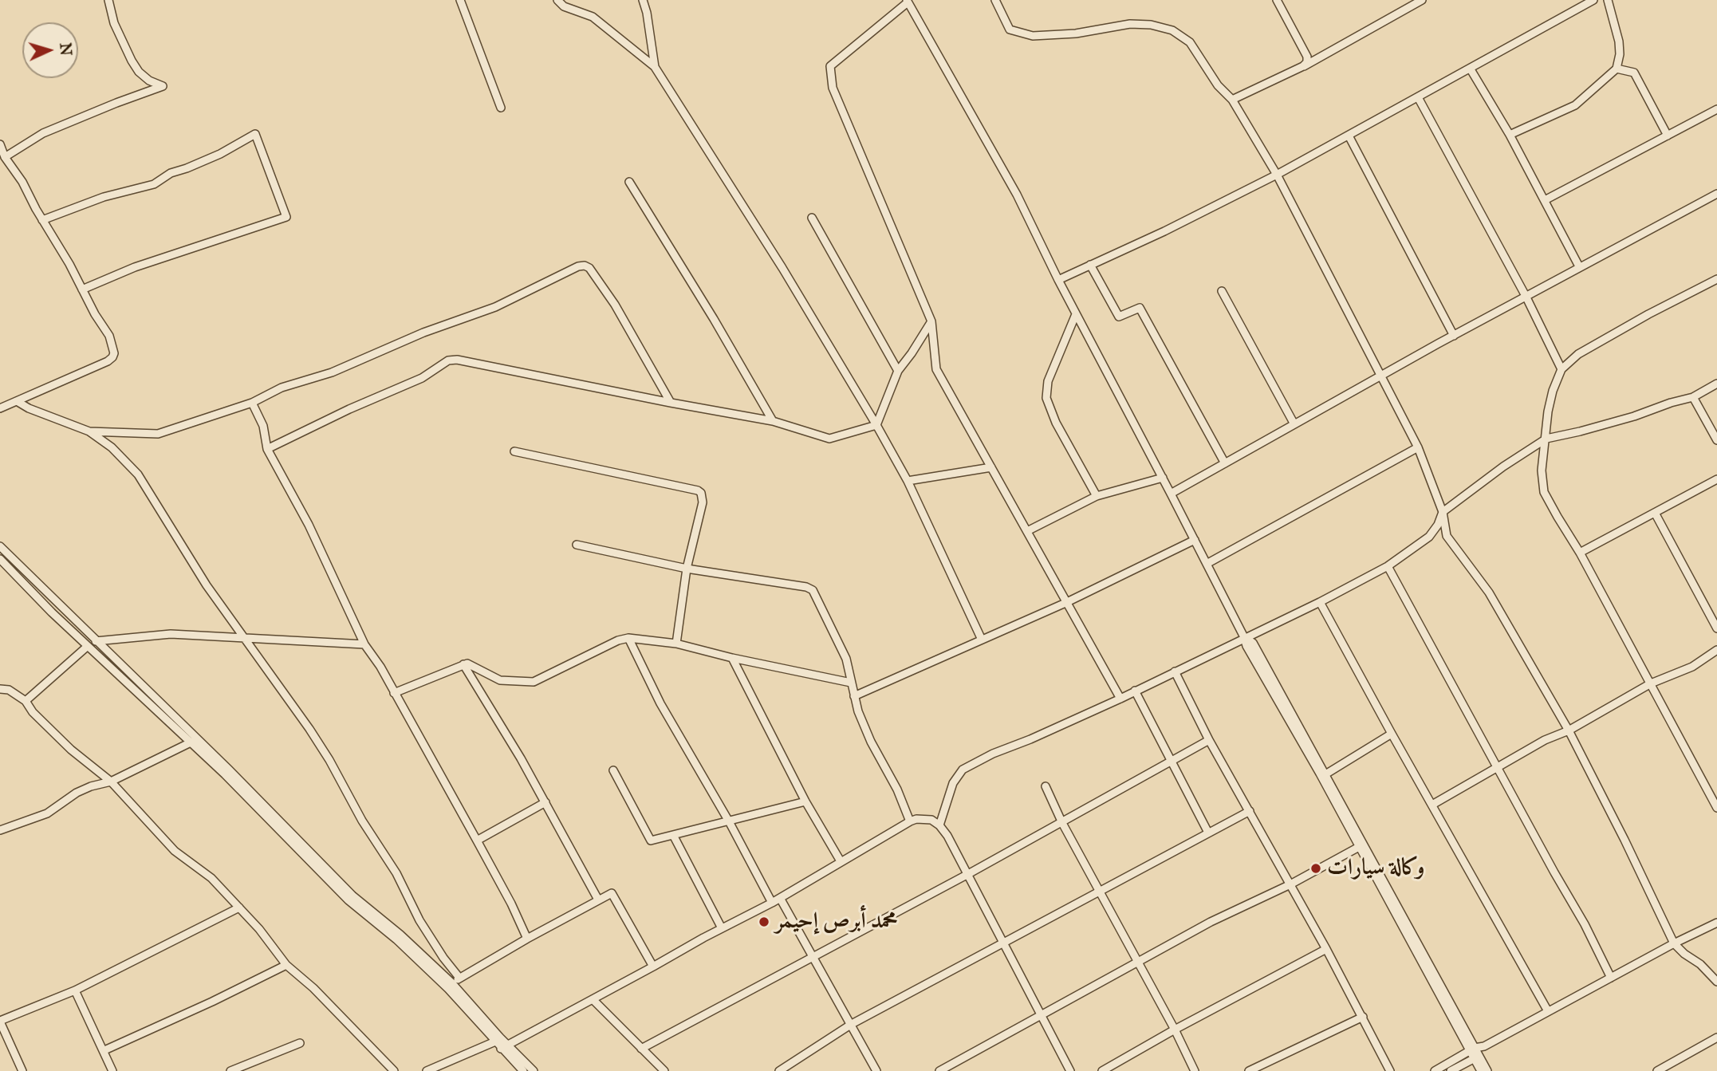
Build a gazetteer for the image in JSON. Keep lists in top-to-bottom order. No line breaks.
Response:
{"places":["وكالة سيارات","محمد أبرص إحيمر"],"north":"right"}
